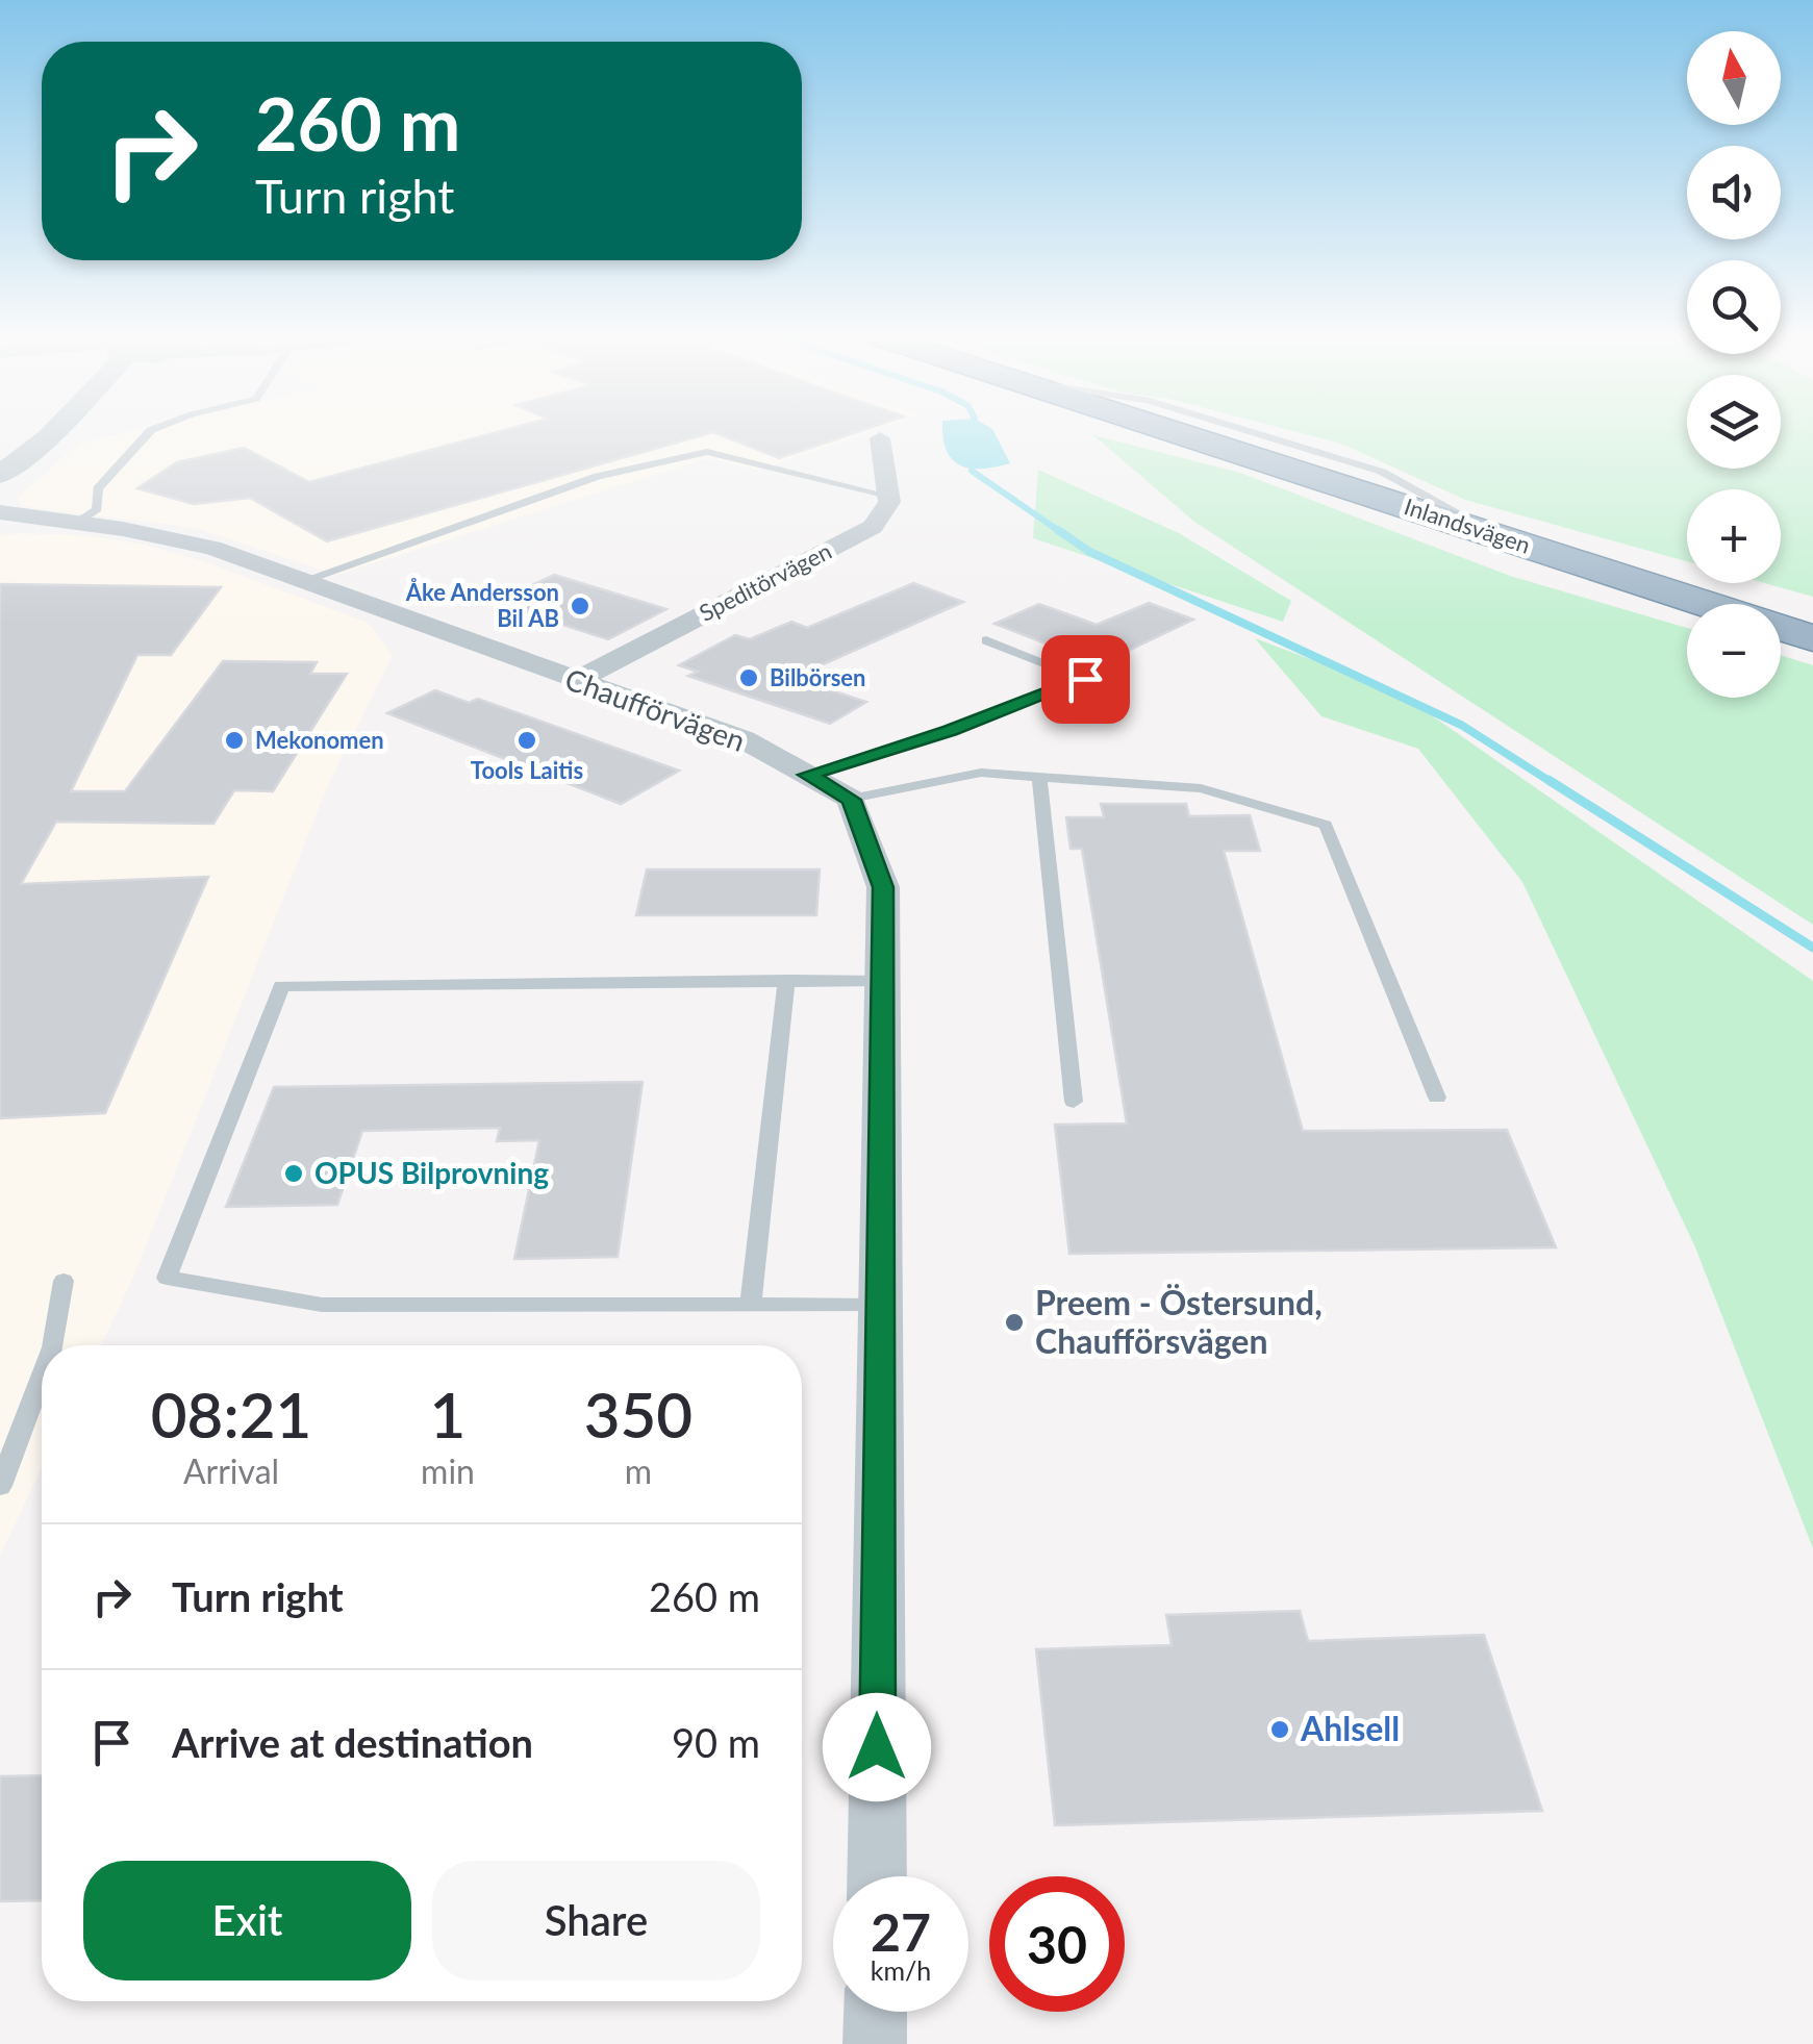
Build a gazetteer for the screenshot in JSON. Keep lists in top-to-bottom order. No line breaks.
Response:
{"streets":{"highway":["Inlandsvägen"],"street":["Speditörvägen","Chaufförvägen"]},"crossings":[["Speditörvägen","Chaufförvägen"]],"places":["Åke Andersson Bil AB","Bilbörsen","Mekonomen","Tools Laitis","OPUS Bilprovning","Preem - Östersund, Chaufförsvägen","Ahlsell"],"north":"top","page":{"map_buttons":["+","−"],"turn":["260 m","Turn right"],"eta":["08:21","Arrival","1","min","350","m"],"list":[{"name":"Turn right","value":"260 m"},{"name":"Arrive at destination","value":"90 m"}],"buttons":["Exit","Share"],"speed":"27 km/h","limit":"30"}}
